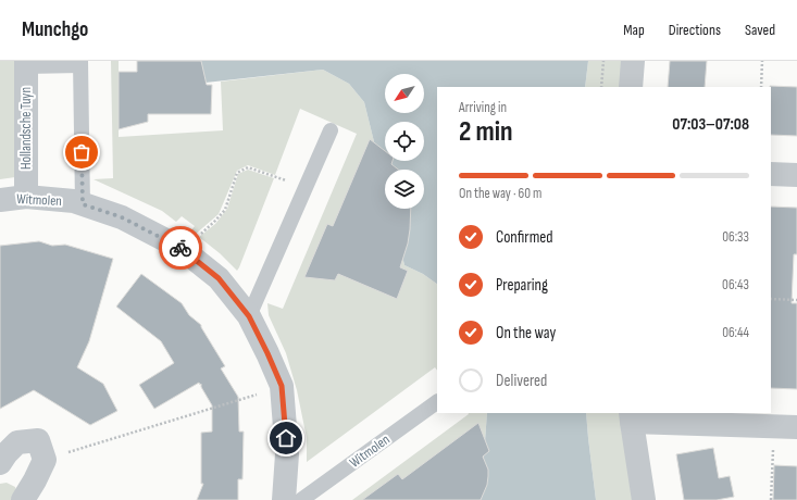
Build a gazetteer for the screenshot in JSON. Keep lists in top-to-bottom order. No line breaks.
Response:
{"streets":{"street":["Hollandsche Tuyn","Witmolen"]},"crossings":[["Hollandsche Tuyn","Witmolen"]],"north":"bottom left","page":{"header":"Munchgo","nav":["Map","Directions","Saved"],"heading":["2 min","Arriving in","07:03–07:08"],"bar":"On the way · 60 m","list":[["Confirmed","06:33"],["Preparing","06:43"],["On the way","06:44"],"Delivered"]}}
